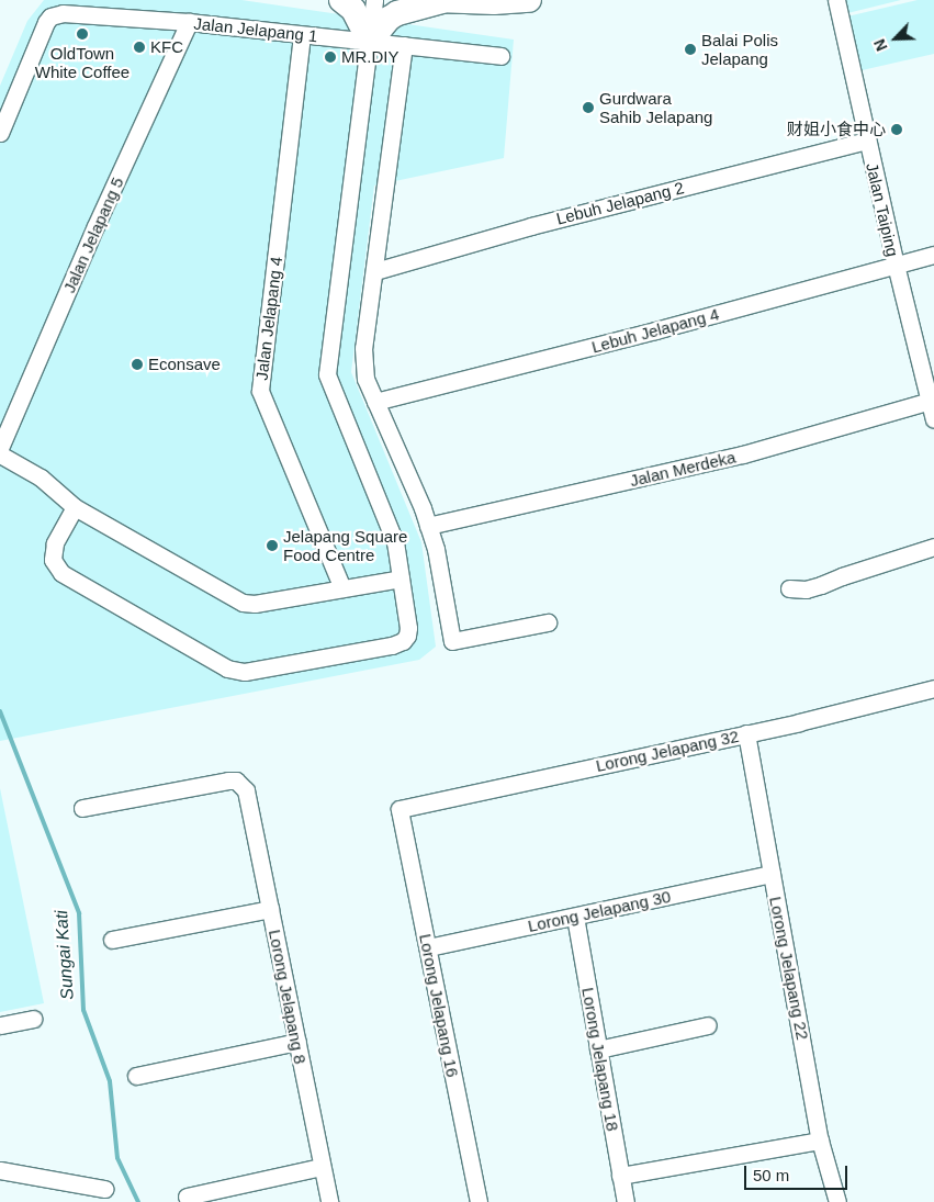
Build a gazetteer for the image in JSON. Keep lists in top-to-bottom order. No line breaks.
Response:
{"streets":{"street":["Jalan Jelapang 1","Lebuh Jelapang 2","Jalan Taiping","Jalan Jelapang 5","Jalan Jelapang 4","Lebuh Jelapang 4","Jalan Merdeka","Lorong Jelapang 32","Lorong Jelapang 30","Lorong Jelapang 22","Lorong Jelapang 8","Lorong Jelapang 16","Lorong Jelapang 18"]},"crossings":[["Jalan Jelapang 1","Jalan Jelapang 5"],["Jalan Jelapang 1","Jalan Jelapang 4"],["Lebuh Jelapang 2","Jalan Taiping"],["Jalan Taiping","Lebuh Jelapang 4"],["Jalan Taiping","Jalan Merdeka"],["Lorong Jelapang 32","Lorong Jelapang 22"],["Lorong Jelapang 32","Lorong Jelapang 16"],["Lorong Jelapang 30","Lorong Jelapang 22"],["Lorong Jelapang 30","Lorong Jelapang 16"],["Lorong Jelapang 30","Lorong Jelapang 18"]],"water":["Sungai Kati"],"places":["OldTown White Coffee","KFC","Balai Polis Jelapang","MR.DIY","Gurdwara Sahib Jelapang","财姐小食中心","Econsave","Jelapang Square Food Centre"],"scale_bar":"50 m","north":"bottom left"}
